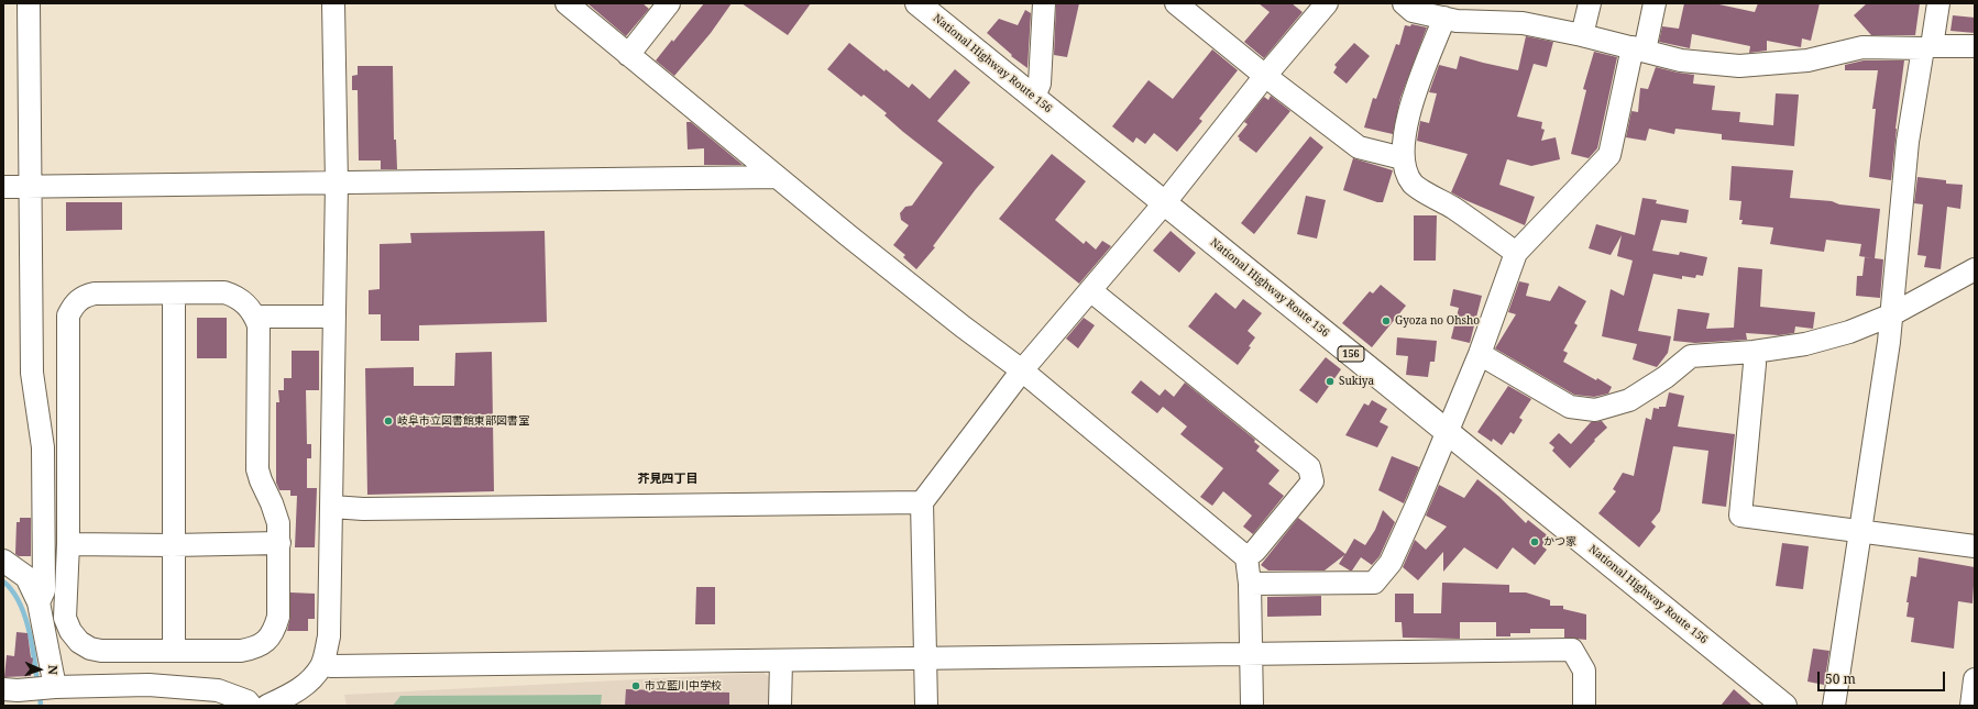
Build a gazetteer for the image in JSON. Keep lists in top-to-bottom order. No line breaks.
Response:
{"streets":{"highway":["National Highway Route 156","156"]},"districts":["芥見四丁目"],"places":["Gyoza no Ohsho","Sukiya","岐阜市立図書館東部図書室","かつ家","市立藍川中学校"],"scale_bar":"50 m","north":"right"}
